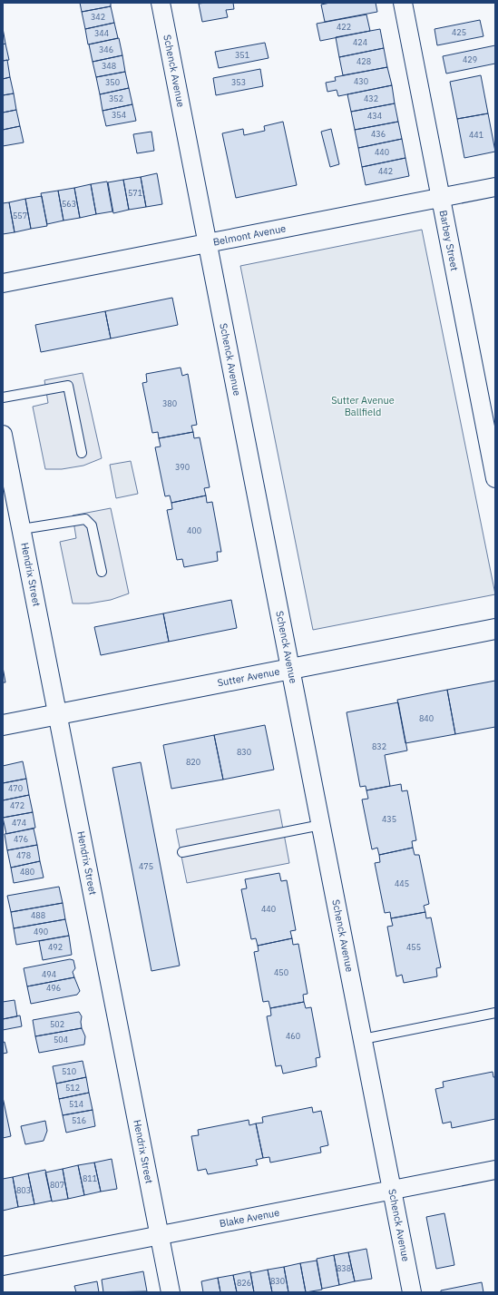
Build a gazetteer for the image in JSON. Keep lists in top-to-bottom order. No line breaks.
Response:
{"streets":{"street":["Schenck Avenue","Belmont Avenue","Barbey Street","Hendrix Street","Sutter Avenue","Blake Avenue"]},"crossings":[["Schenck Avenue","Belmont Avenue"],["Schenck Avenue","Sutter Avenue"],["Schenck Avenue","Blake Avenue"],["Belmont Avenue","Barbey Street"],["Hendrix Street","Sutter Avenue"],["Hendrix Street","Blake Avenue"]],"parks":["Sutter Avenue Ballfield"],"house_numbers":["342","422","425","344","424","346","351","429","428","348","430","350","353","352","432","354","434","436","441","440","442","571","563","557","380","390","400","840","832","830","820","470","472","435","474","476","478","475","480","445","440","488","490","492","455","450","494","496","502","460","504","510","512","514","516","811","807","803","838","830","826"]}
